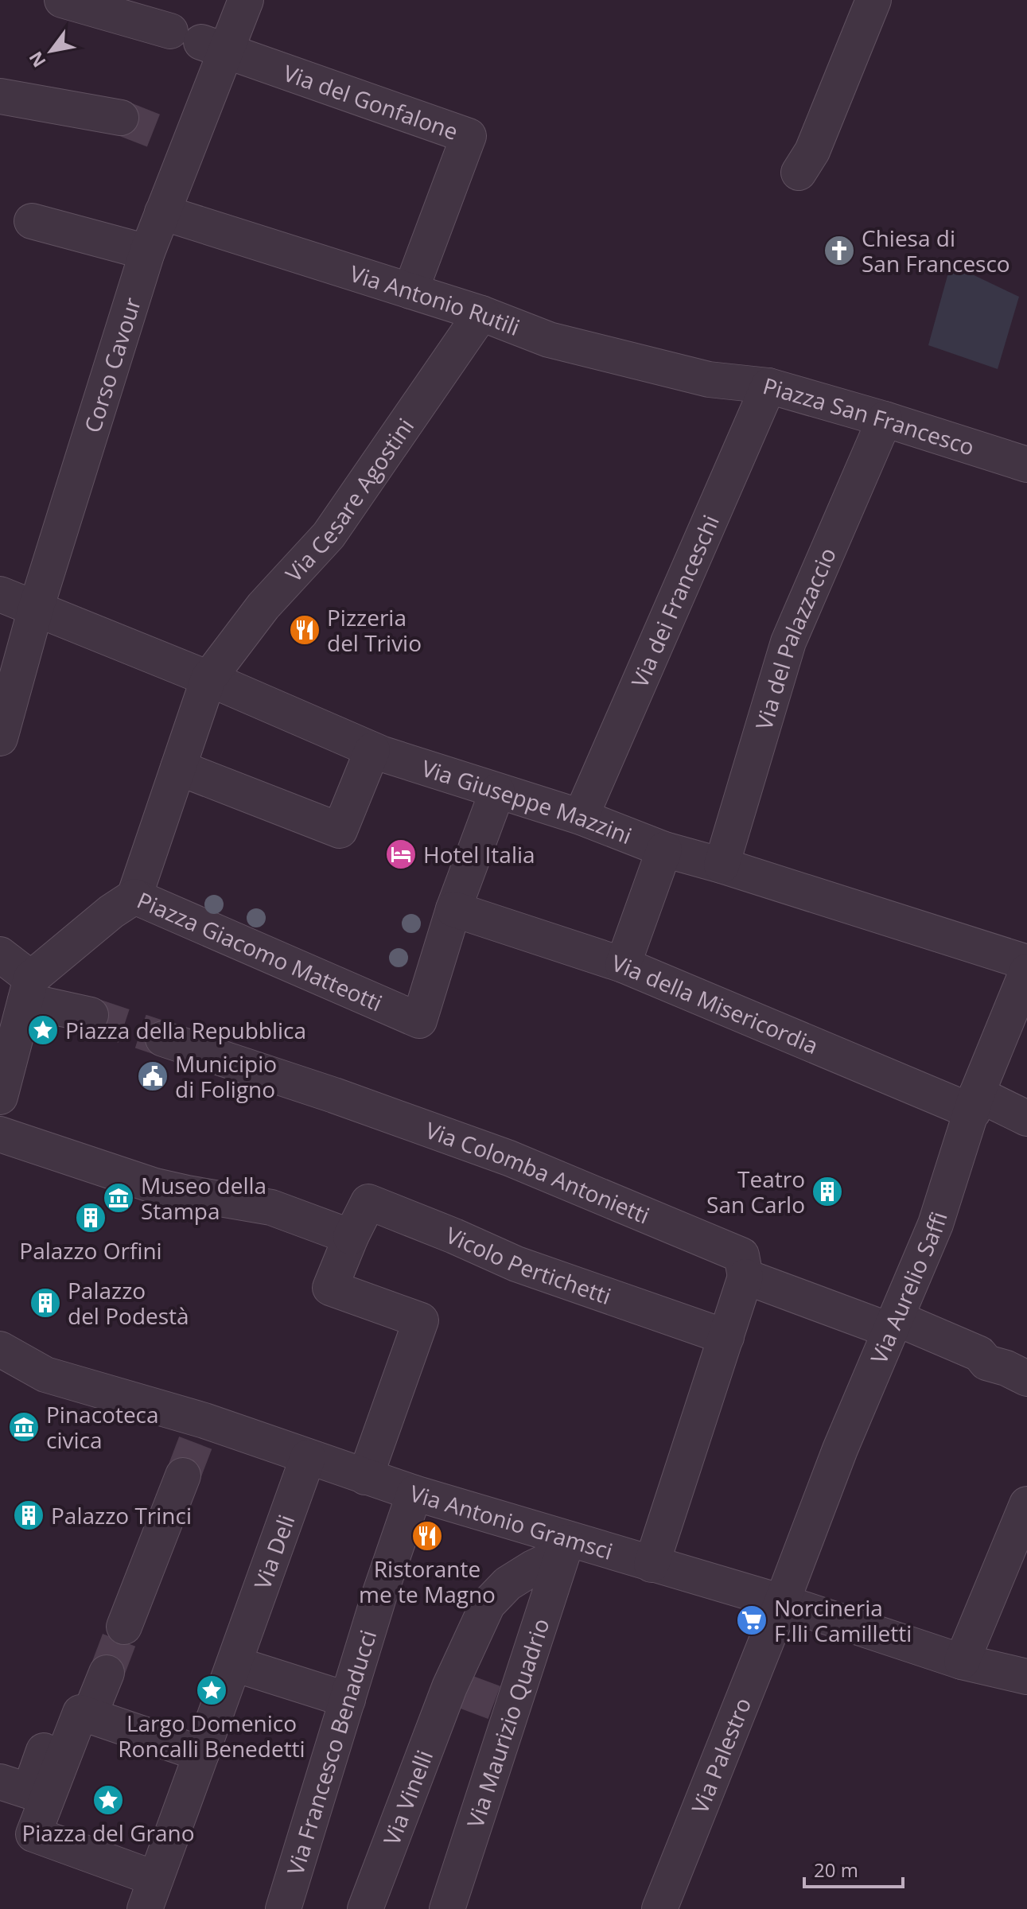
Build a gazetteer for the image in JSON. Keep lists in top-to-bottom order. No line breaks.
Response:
{"streets":{"street":["Via del Gonfalone","Via Antonio Rutili","Corso Cavour","Piazza San Francesco","Via Cesare Agostini","Via dei Franceschi","Via del Palazzaccio","Via Giuseppe Mazzini","Piazza Giacomo Matteotti","Via della Misericordia","Via Colomba Antonietti","Vicolo Pertichetti","Via Aurelio Saffi","Via Antonio Gramsci","Via Deli","Via Maurizio Quadrio","Via Francesco Benaducci","Via Palestro","Via Vinelli"]},"crossings":[["Via del Gonfalone","Via Antonio Rutili"],["Via del Gonfalone","Corso Cavour"],["Via Antonio Rutili","Corso Cavour"],["Via Antonio Rutili","Piazza San Francesco"],["Via Antonio Rutili","Via Cesare Agostini"],["Corso Cavour","Via Giuseppe Mazzini"],["Piazza San Francesco","Via dei Franceschi"],["Piazza San Francesco","Via del Palazzaccio"],["Via Cesare Agostini","Via Giuseppe Mazzini"],["Via Cesare Agostini","Piazza Giacomo Matteotti"],["Via dei Franceschi","Via Giuseppe Mazzini"],["Via del Palazzaccio","Via Giuseppe Mazzini"],["Via Giuseppe Mazzini","Piazza Giacomo Matteotti"],["Piazza Giacomo Matteotti","Via della Misericordia"],["Via della Misericordia","Via Aurelio Saffi"],["Via Aurelio Saffi","Via Antonio Gramsci"],["Via Aurelio Saffi","Via Palestro"],["Via Antonio Gramsci","Via Deli"],["Via Antonio Gramsci","Via Maurizio Quadrio"],["Via Antonio Gramsci","Via Francesco Benaducci"],["Via Antonio Gramsci","Via Palestro"],["Via Antonio Gramsci","Via Vinelli"],["Via Maurizio Quadrio","Via Vinelli"]],"places":{"church":["Chiesa di San Francesco"],"restaurant":["Pizzeria del Trivio","Ristorante me te Magno"],"hotel":["Hotel Italia"],"place":["Piazza della Repubblica","Largo Domenico Roncalli Benedetti","Piazza del Grano"],"public building":["Municipio di Foligno"],"building":["Teatro San Carlo","Palazzo Orfini","Palazzo del Podestà","Palazzo Trinci"],"museum":["Museo della Stampa","Pinacoteca civica"],"supermarket":["Norcineria F.lli Camilletti"]},"scale_bar":"20 m","north":"bottom left"}
